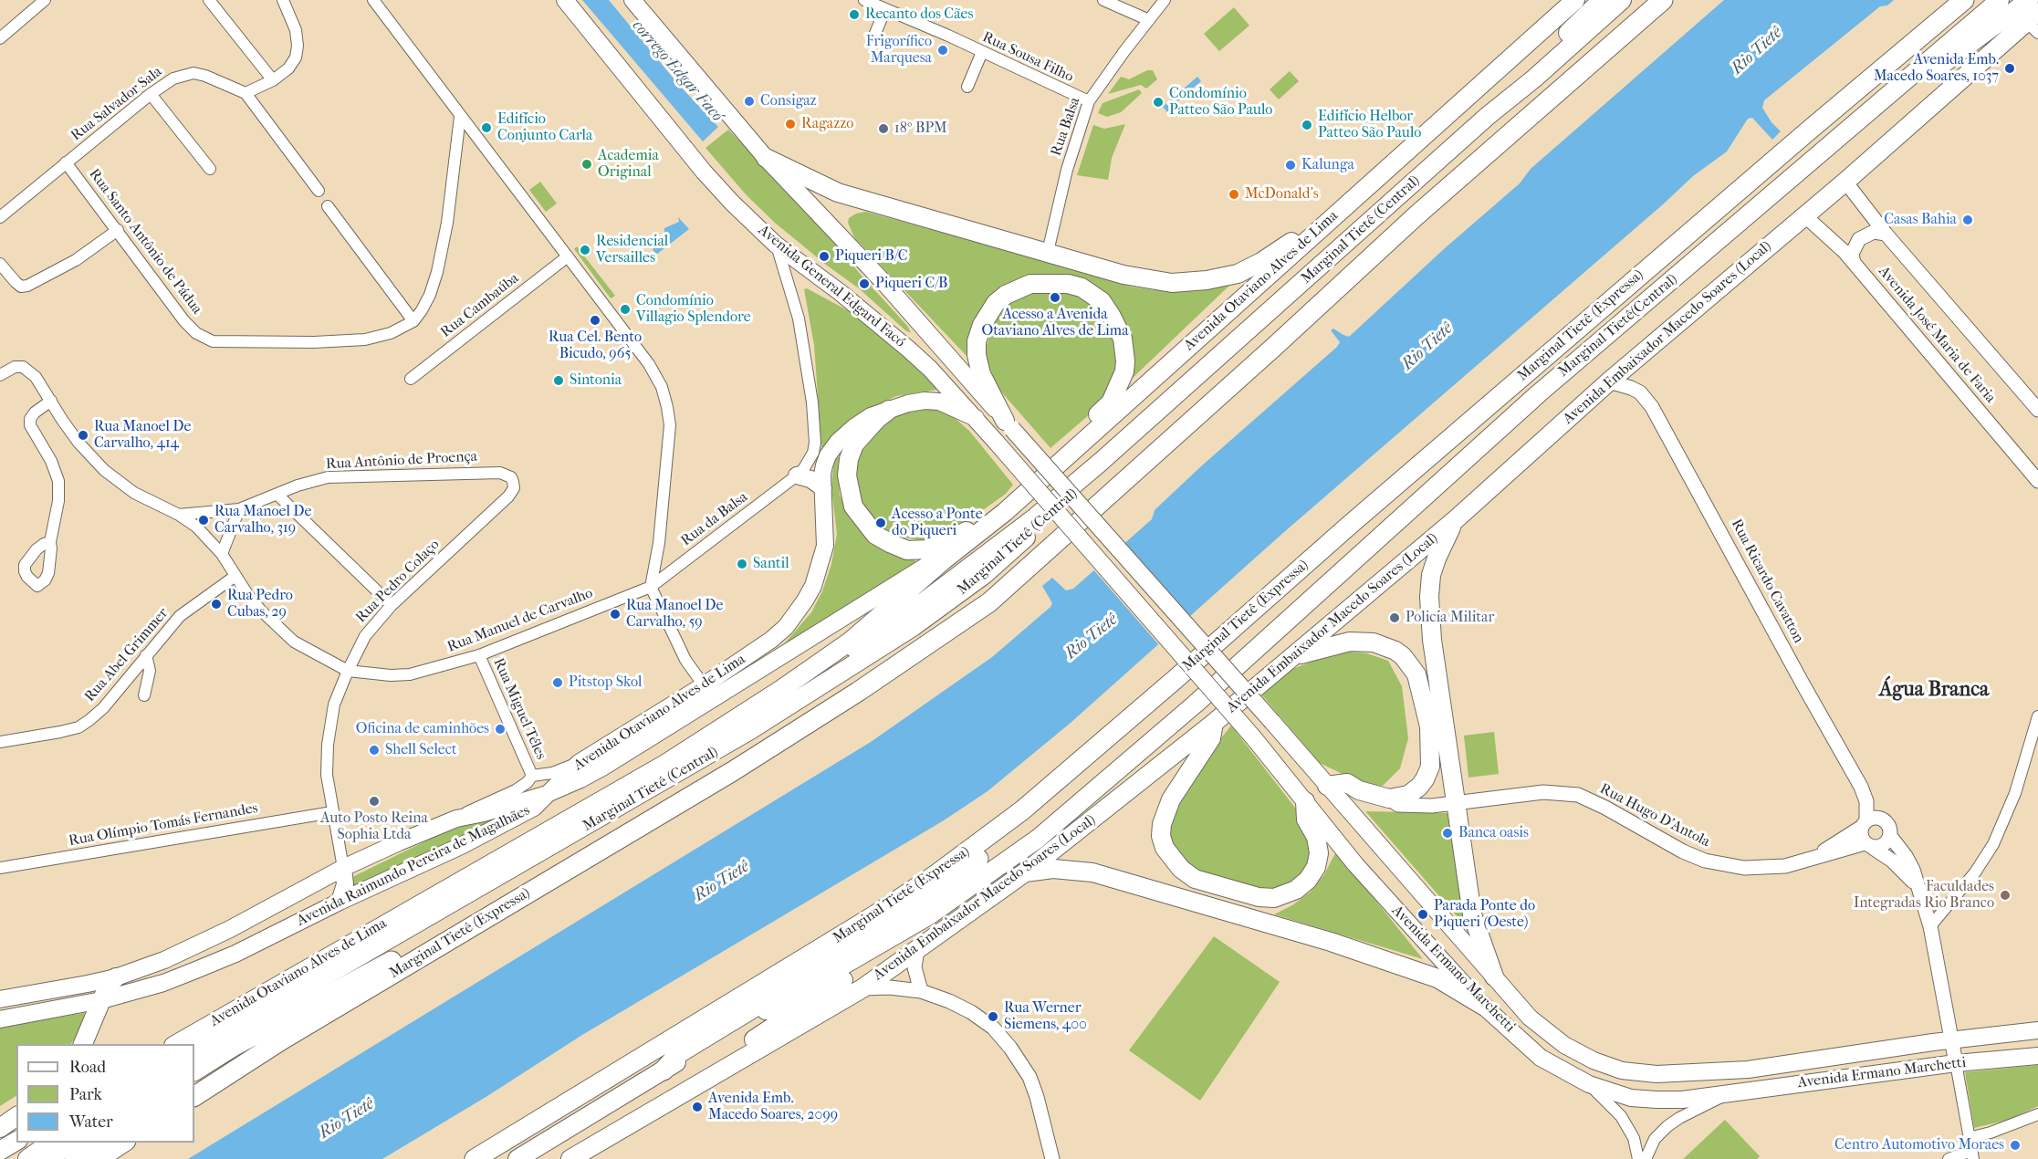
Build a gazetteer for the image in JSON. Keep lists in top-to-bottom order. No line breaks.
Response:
{"streets":{"highway":["Marginal Tietê (Central)","Avenida Otaviano Alves de Lima","Marginal Tietê (Expressa)","Marginal Tietê(Central)","Avenida Embaixador Macedo Soares (Local)"],"main road":["Avenida General Edgard Facó","Avenida Raimundo Pereira de Magalhães","Avenida Ermano Marchetti"],"street":["Rua Sousa Filho","Rua Salvador Sala","Rua Balsa","Rua Santo Antônio de Pádua","Rua Cambaúba","Avenida José Maria de Faria","Rua Antônio de Proença","Rua da Balsa","Rua Pedro Colaço","Rua Ricardo Cavatton","Rua Manuel de Carvalho","Rua Abel Grimmer","Rua Miguel Téles","Rua Hugo D'Antola","Rua Olímpio Tomás Fernandes"]},"crossings":[["Rua Sousa Filho","Rua Balsa"],["Rua Salvador Sala","Rua Santo Antônio de Pádua"],["Avenida Otaviano Alves de Lima","Avenida General Edgard Facó"],["Avenida Otaviano Alves de Lima","Rua Miguel Téles"],["Avenida Otaviano Alves de Lima","Avenida Raimundo Pereira de Magalhães"],["Avenida General Edgard Facó","Rua da Balsa"],["Avenida General Edgard Facó","Avenida Ermano Marchetti"],["Avenida Embaixador Macedo Soares (Local)","Avenida José Maria de Faria"],["Avenida Embaixador Macedo Soares (Local)","Rua Ricardo Cavatton"],["Rua Antônio de Proença","Rua Pedro Colaço"],["Rua Antônio de Proença","Rua Manuel de Carvalho"],["Rua da Balsa","Rua Manuel de Carvalho"],["Rua Pedro Colaço","Rua Manuel de Carvalho"],["Rua Pedro Colaço","Rua Olímpio Tomás Fernandes"],["Rua Pedro Colaço","Avenida Raimundo Pereira de Magalhães"],["Rua Ricardo Cavatton","Rua Hugo D'Antola"],["Rua Manuel de Carvalho","Rua Abel Grimmer"],["Rua Manuel de Carvalho","Rua Miguel Téles"],["Rua Miguel Téles","Avenida Raimundo Pereira de Magalhães"]],"districts":["Água Branca"],"water":["Rio Tietê","corrego Edgar Facó"],"places":["Recanto dos Cães","Frigorífico Marquesa","Avenida Emb. Macedo Soares, 1037","Consigaz","Condomínio Patteo São Paulo","Ragazzo","Edifício Helbor Patteo São Paulo","Edifício Conjunto Carla","18º BPM","Academia Original","Kalunga","McDonald's","Casas Bahia","Residencial Versailles","Piqueri B/C","Piqueri C/B","Acesso a Avenida Otaviano Alves de Lima","Condomínio Villagio Splendore","Rua Cel. Bento Bicudo, 965","Sintonia","Rua Manoel De Carvalho, 414","Rua Manoel De Carvalho, 319","Acesso a Ponte do Piqueri","Santil","Rua Pedro Cubas, 29","Rua Manoel De Carvalho, 59","Policia Militar","Pitstop Skol","Oficina de caminhões","Shell Select","Auto Posto Reina Sophia Ltda","Banca oasis","Faculdades Integradas Rio Branco","Parada Ponte do Piqueri (Oeste)","Rua Werner Siemens, 400","Avenida Emb. Macedo Soares, 2099","Centro Automotivo Moraes"],"legend":["Road","Park","Water"]}
